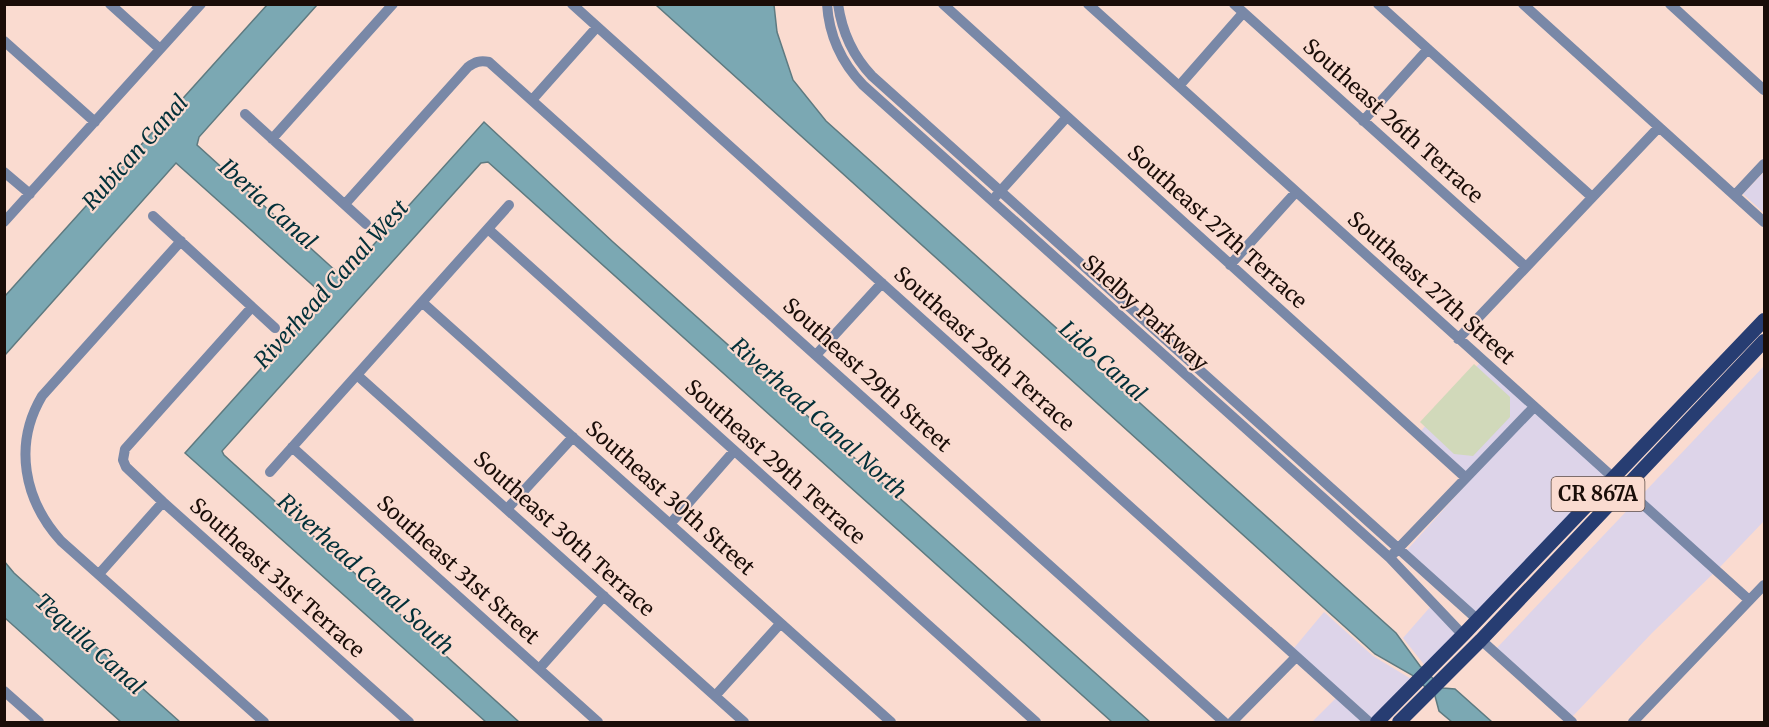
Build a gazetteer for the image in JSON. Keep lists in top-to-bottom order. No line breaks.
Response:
{"streets":{"main road":["CR 867A"],"street":["Southeast 26th Terrace","Southeast 27th Terrace","Southeast 27th Street","Shelby Parkway","Southeast 28th Terrace","Southeast 29th Street","Southeast 29th Terrace","Southeast 30th Street","Southeast 30th Terrace","Southeast 31st Street","Southeast 31st Terrace"]},"crossings":[["Southeast 27th Street","CR 867A"],["Shelby Parkway","CR 867A"]],"water":["Rubican Canal","Iberia Canal","Riverhead Canal West","Lido Canal","Riverhead Canal North","Riverhead Canal South","Tequila Canal"]}
